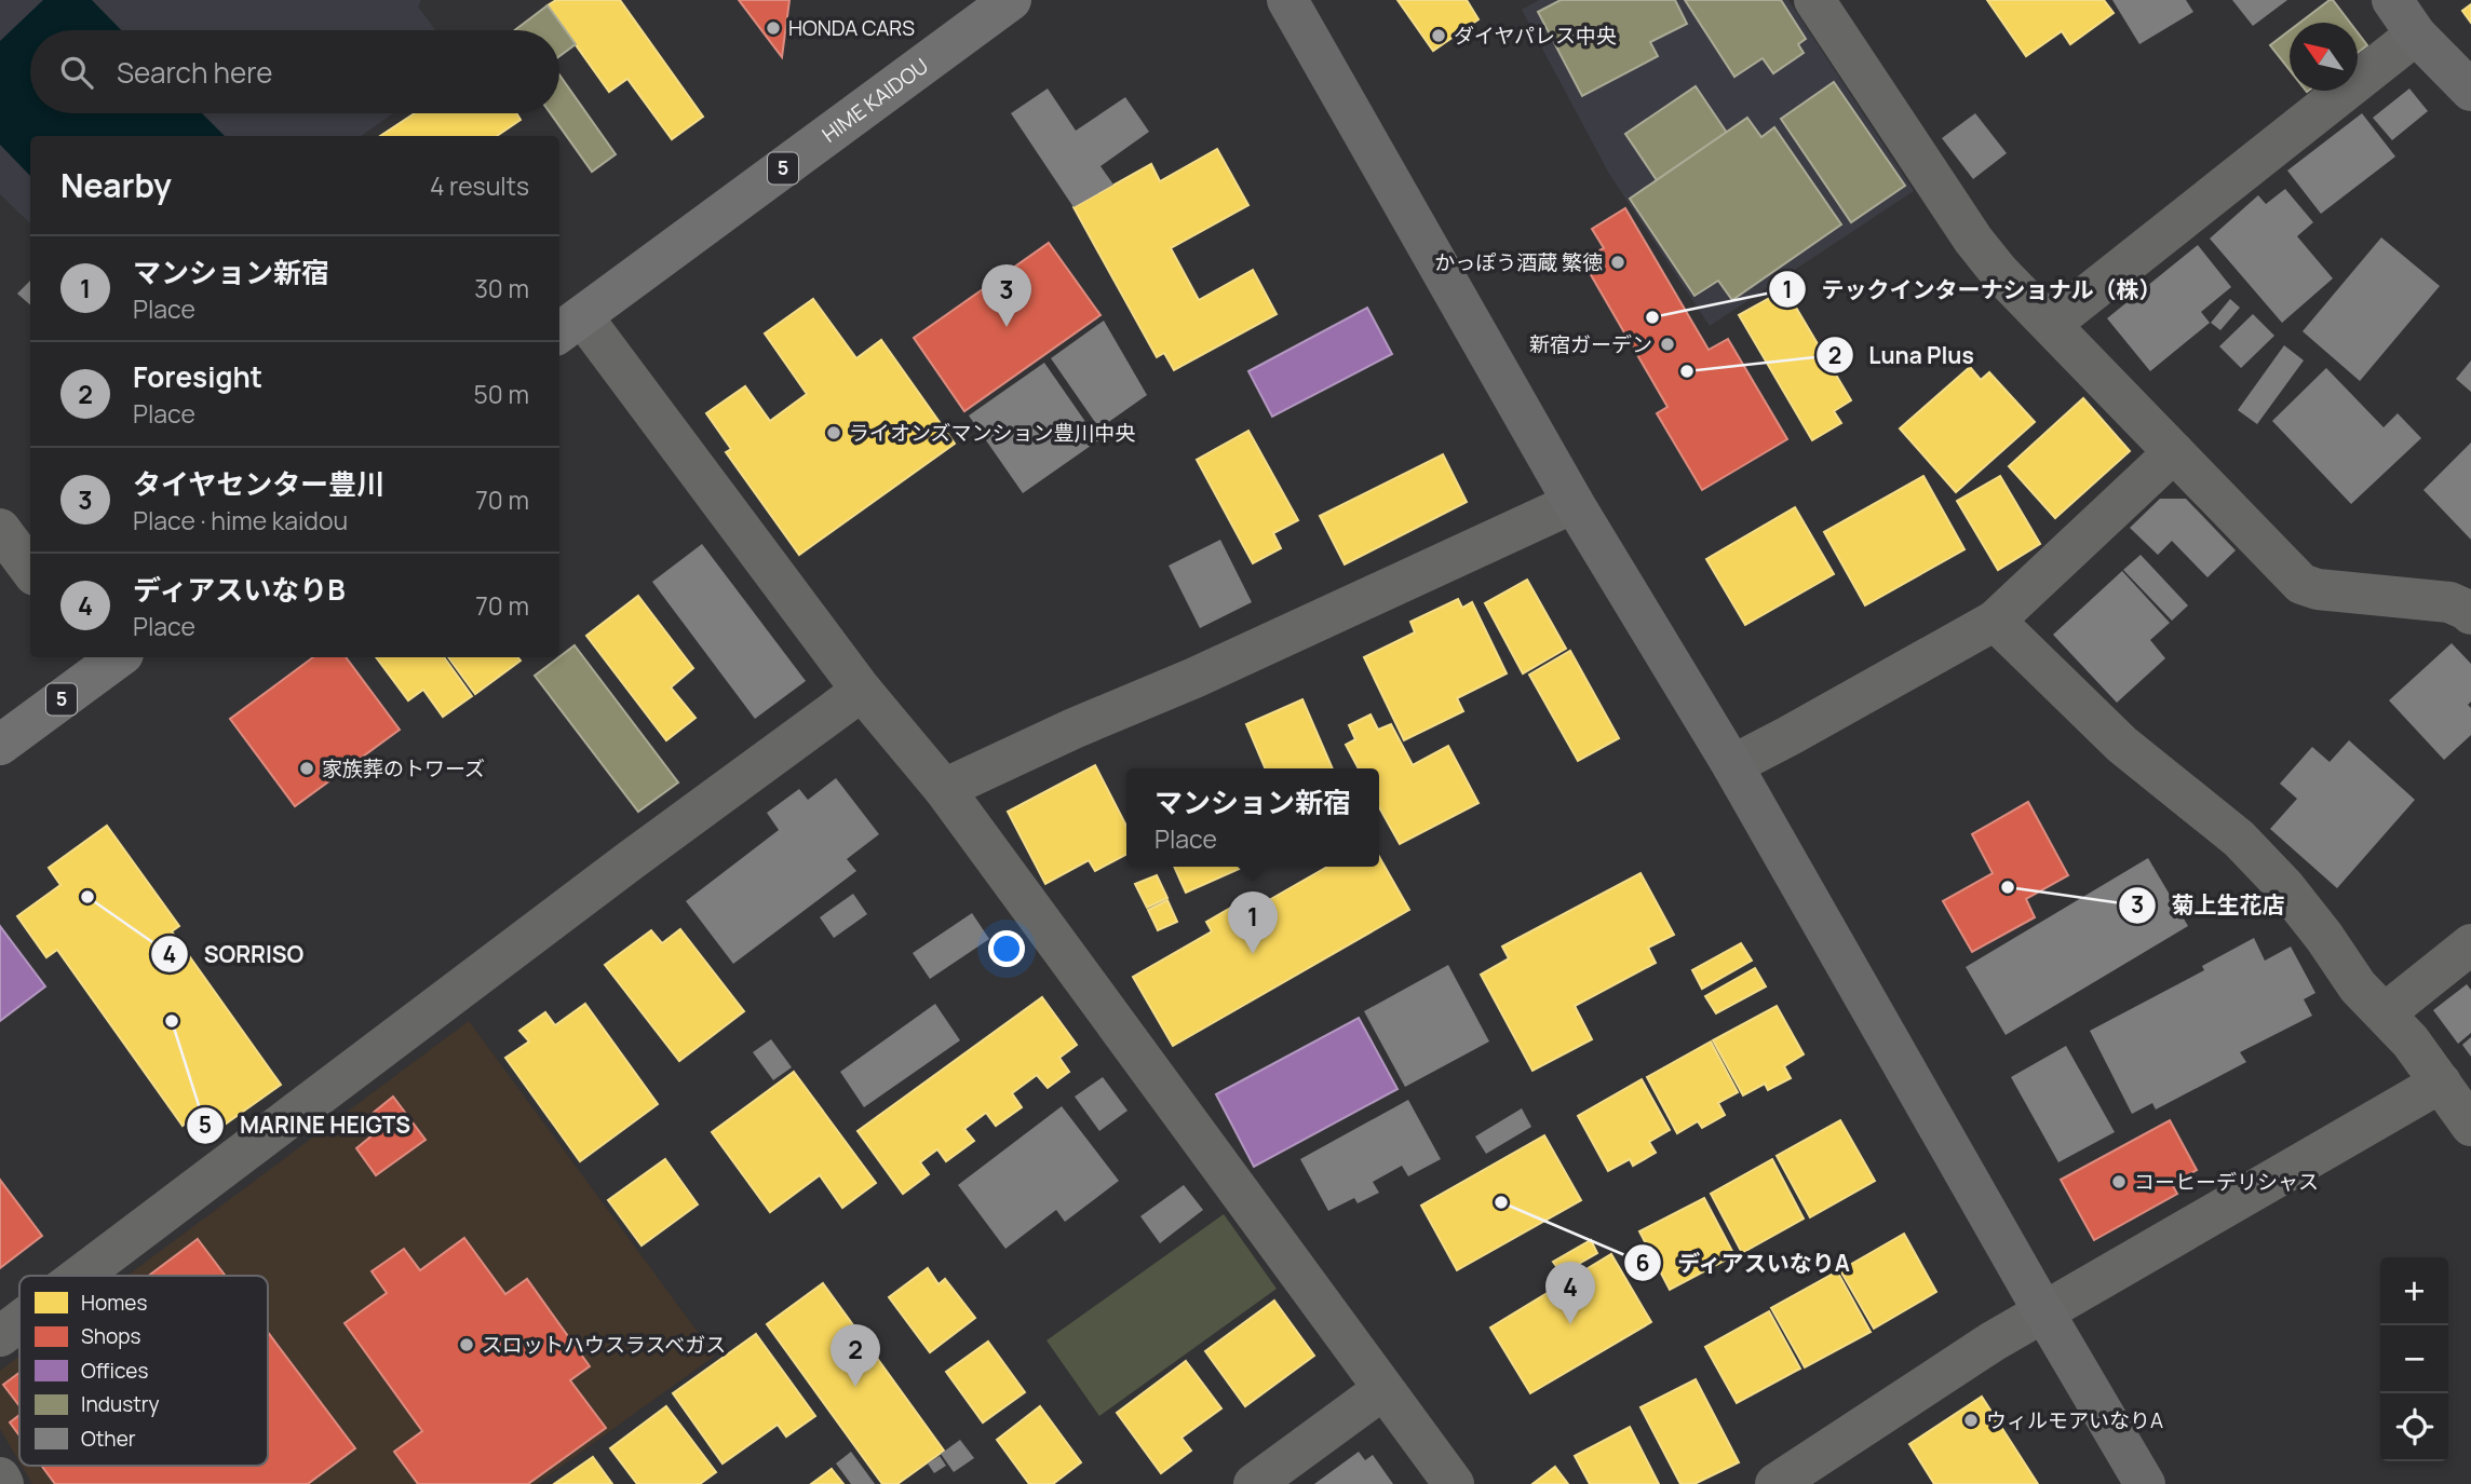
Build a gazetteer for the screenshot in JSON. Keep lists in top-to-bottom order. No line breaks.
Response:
{"streets":{"main road":["HIME KAIDOU","5"]},"places":["HONDA CARS","ダイヤパレス中央","かっぽう酒蔵 繁徳","テックインターナショナル（株）","新宿ガーデン","Luna Plus","ライオンズマンション豊川中央","家族葬のトワーズ","菊上生花店","SORRISO","MARINE HEIGTS","コーヒーデリシャス","ディアスいなりA","スロットハウスラスベガス","ウィルモアいなりA"],"legend":["Homes","Shops","Offices","Industry","Other"],"north":"top left","page":{"search":"Search here","heading":["Nearby","4 results"],"list":[{"mark":"1","name":"マンション新宿","note":"Place","value":"30 m"},{"mark":"2","name":"Foresight","note":"Place","value":"50 m"},{"mark":"3","name":"タイヤセンター豊川","note":"Place · hime kaidou","value":"70 m"},{"mark":"4","name":"ディアスいなりB","note":"Place","value":"70 m"}],"pins":["3","1","4","2"],"popup":["マンション新宿","Place"],"map_buttons":["+","−"]}}
